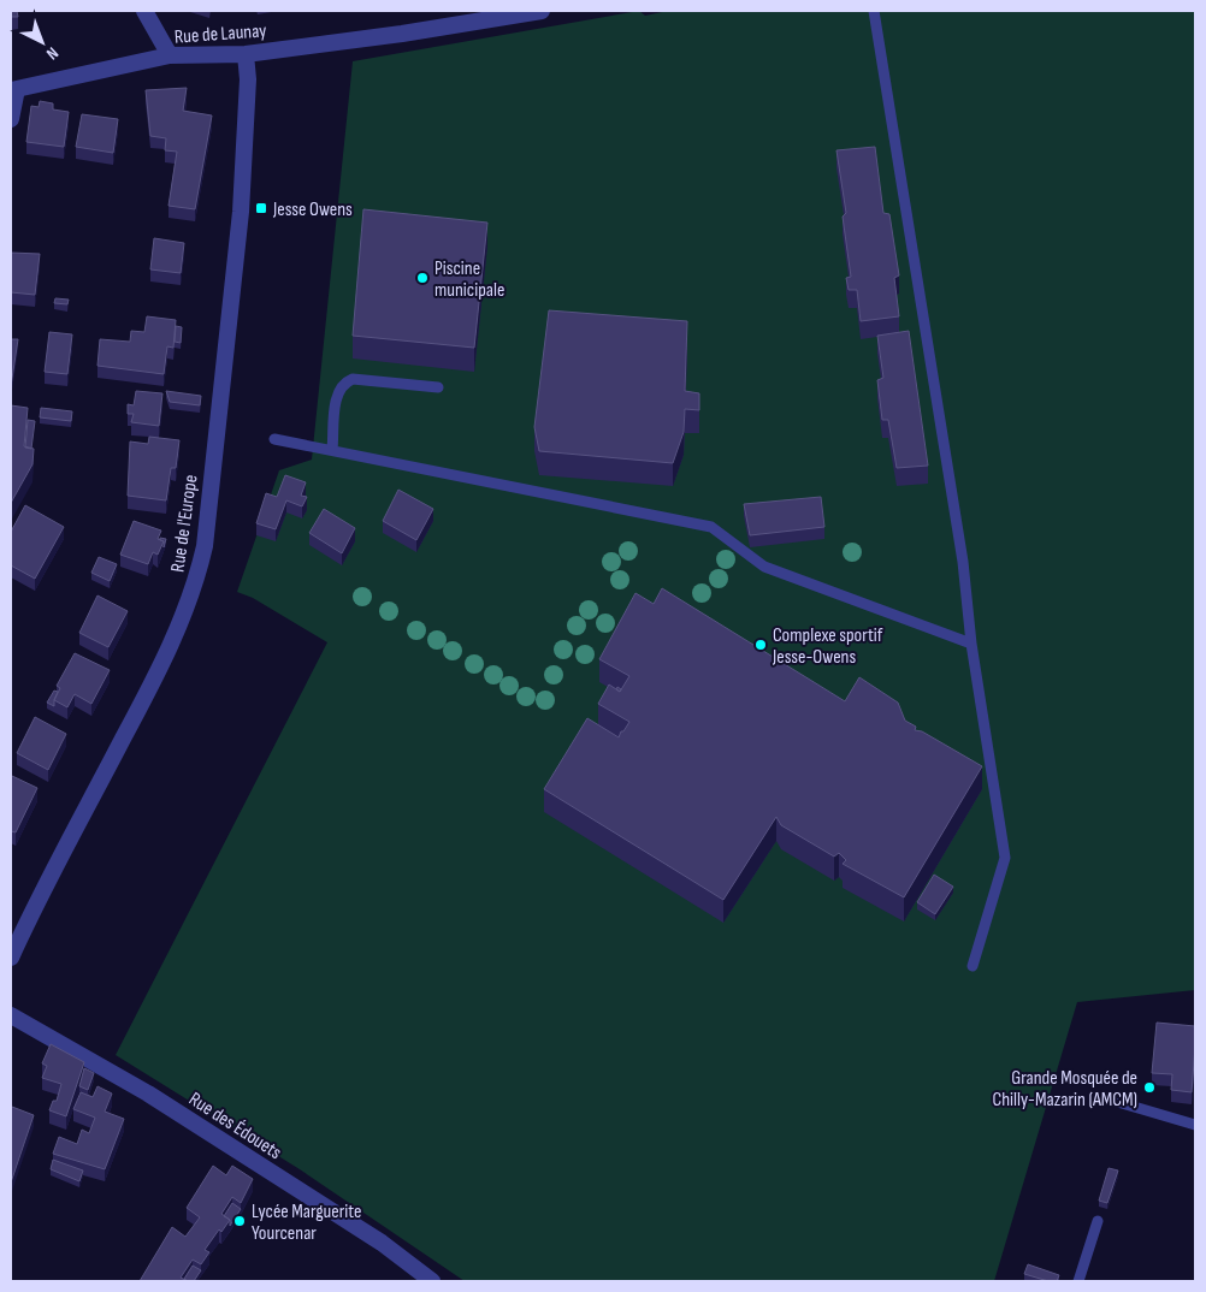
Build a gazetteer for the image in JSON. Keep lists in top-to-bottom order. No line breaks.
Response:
{"streets":{"street":["Rue de Launay","Rue de l'Europe","Rue des Édouets"]},"crossings":[["Rue de Launay","Rue de l'Europe"]],"places":{"transit":["Jesse Owens"],"other":["Piscine municipale","Complexe sportif Jesse-Owens","Grande Mosquée de Chilly-Mazarin (AMCM)","Lycée Marguerite Yourcenar"]},"north":"bottom right"}
